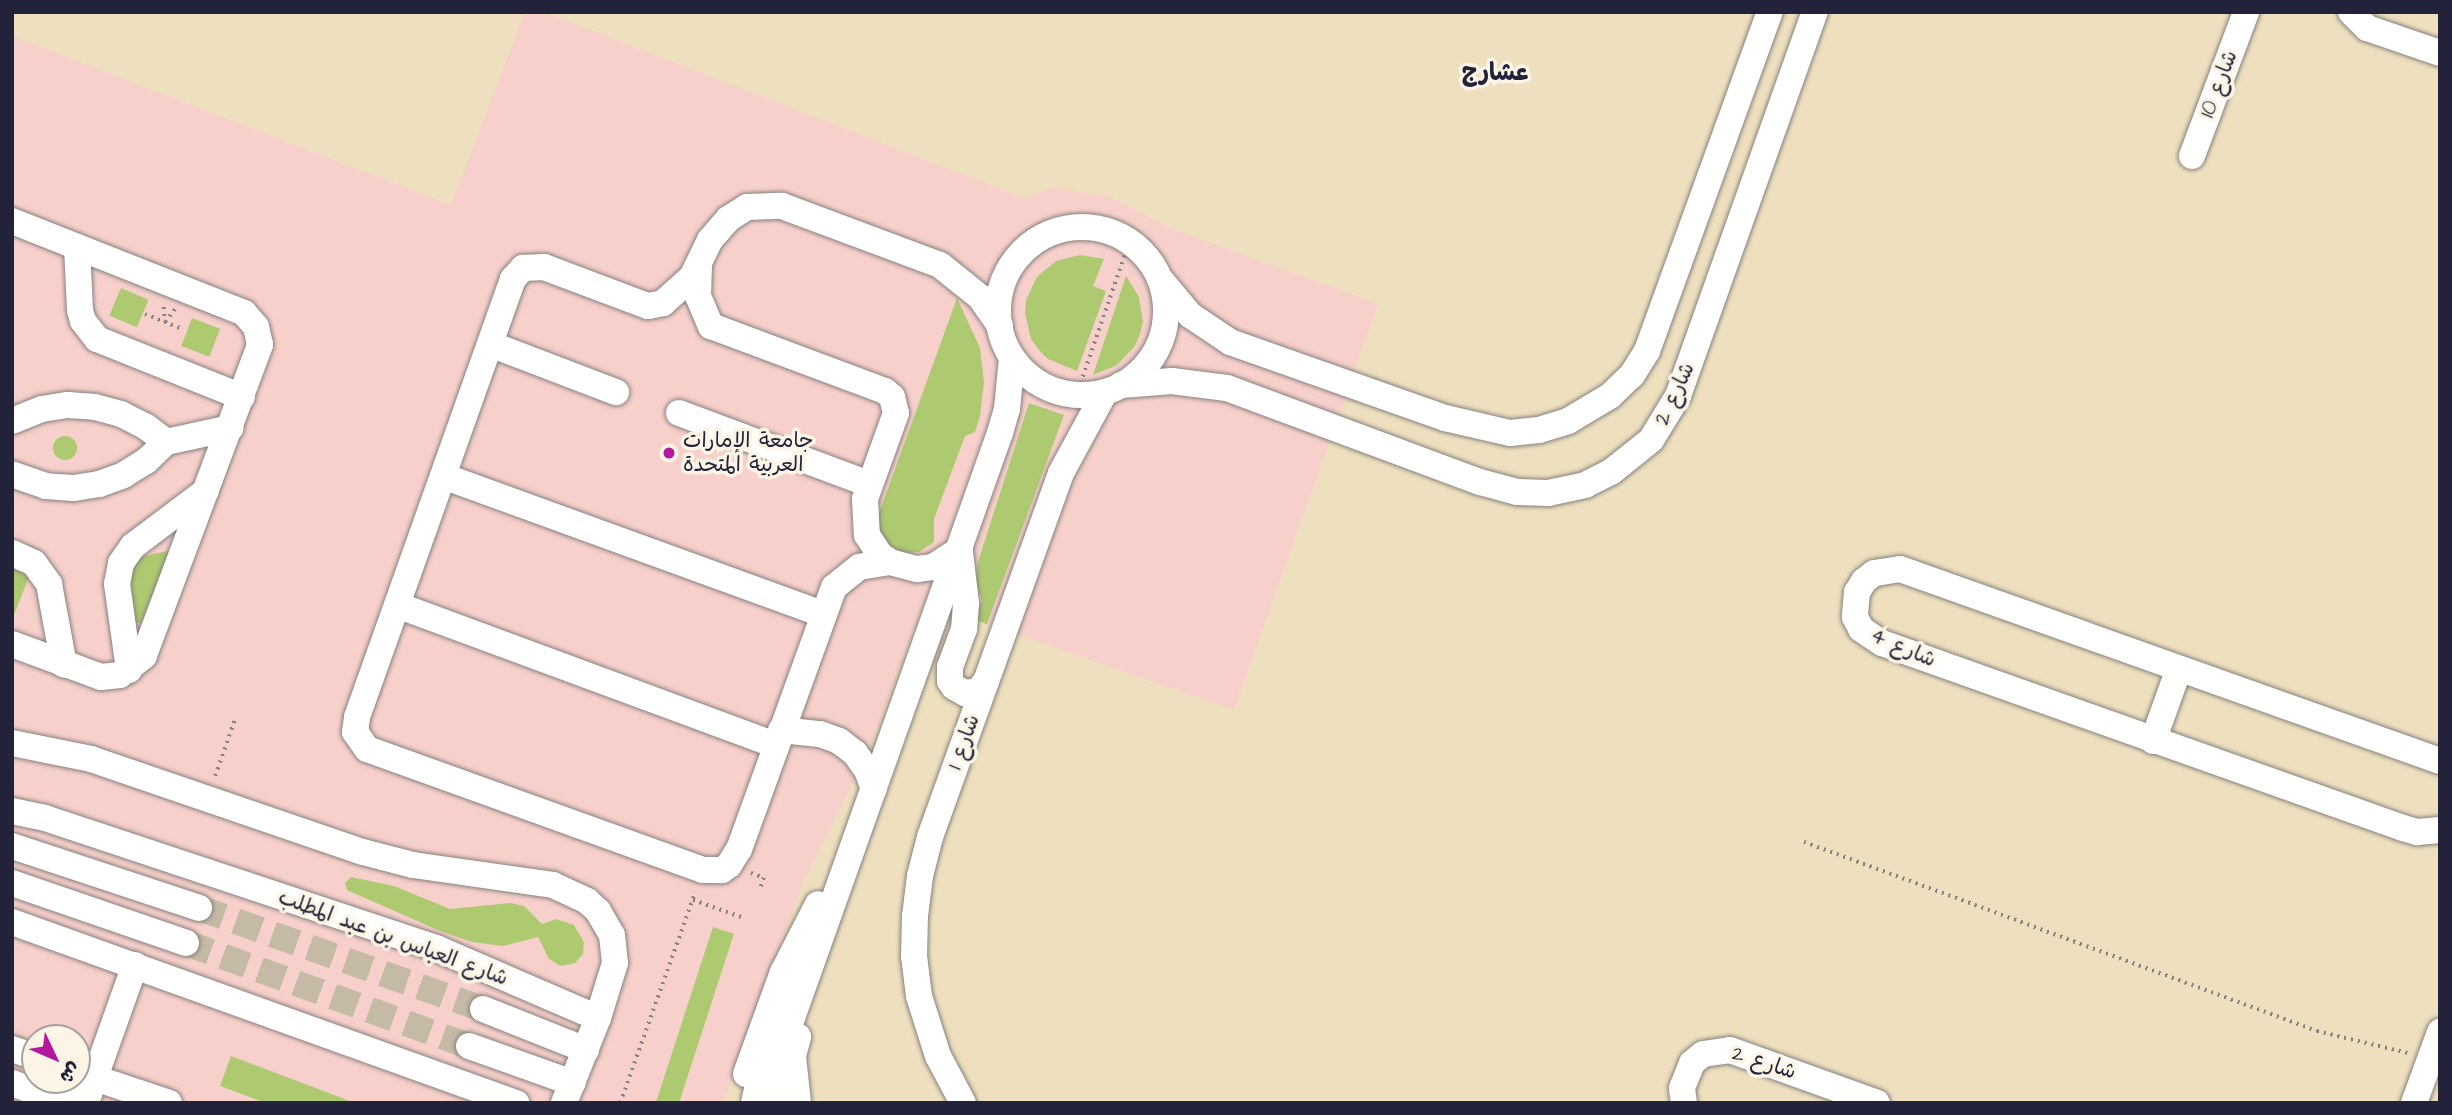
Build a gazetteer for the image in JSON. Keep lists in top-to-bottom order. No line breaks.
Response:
{"streets":{"street":["شارع 10","شارع 2","شارع 4","شارع 1","شارع العباس بن عبد المطلب"]},"crossings":[["شارع 2","شارع 1"]],"districts":["عشارج"],"places":["جامعة الإمارات العربية المتحدة"],"north":"bottom right"}
